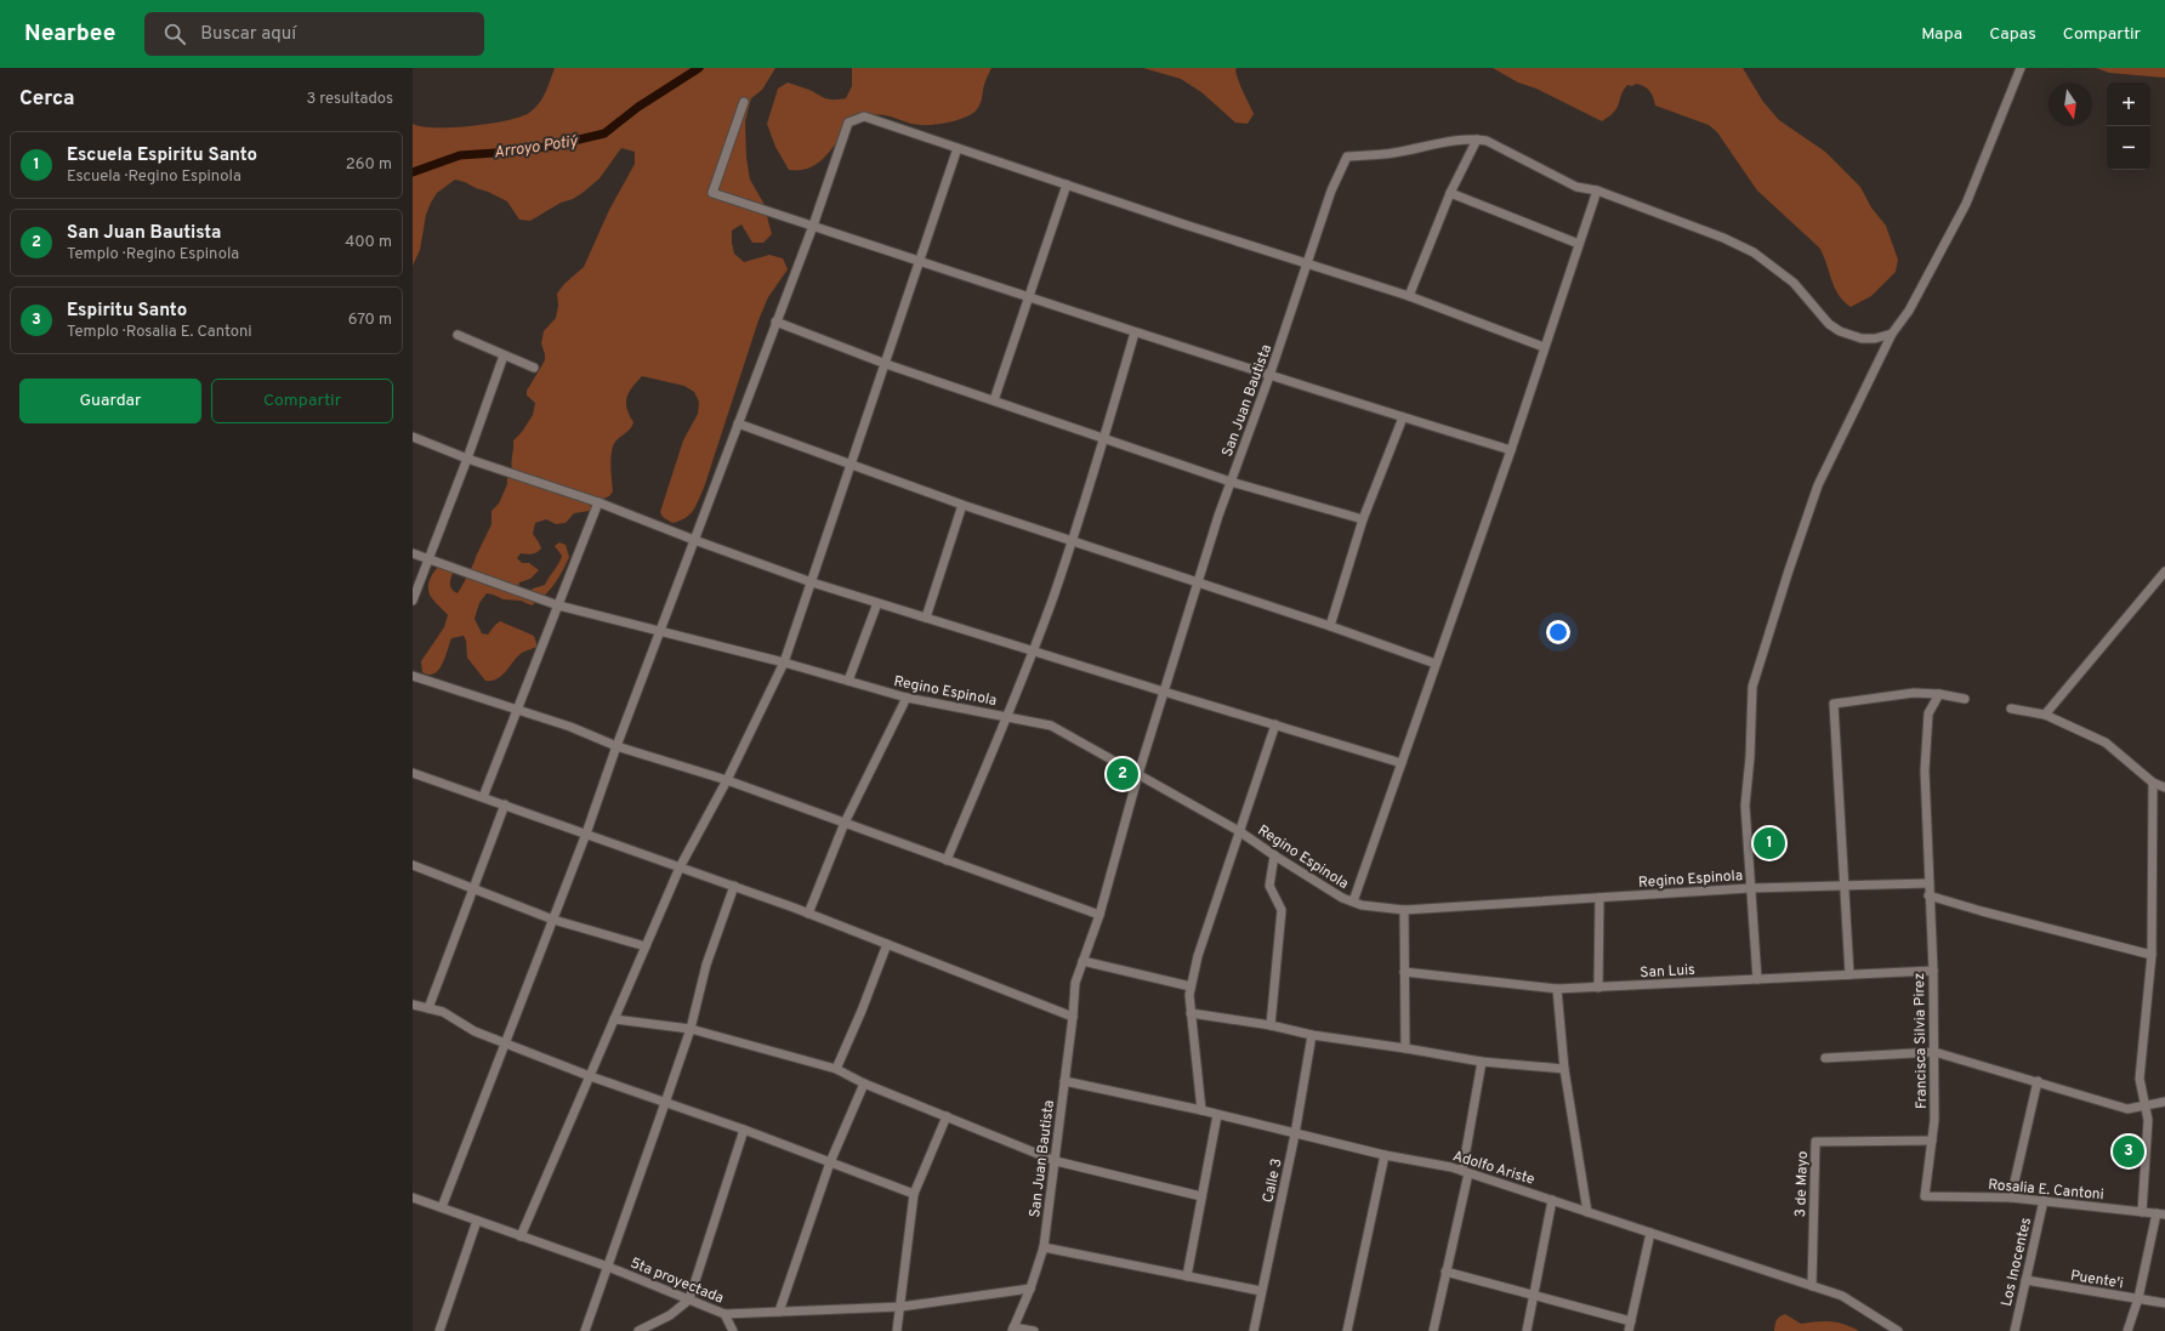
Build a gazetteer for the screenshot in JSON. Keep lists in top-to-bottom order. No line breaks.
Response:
{"streets":{"street":["San Juan Bautista","Regino Espinola","San Luis","Francisca Silvia Pirez","Adolfo Ariste","Calle 3","3 de Mayo","Rosalia E. Cantoni","Los Inocentes","Puente'i","5ta proyectada"]},"crossings":[["San Juan Bautista","Regino Espinola"],["San Juan Bautista","Adolfo Ariste"],["San Juan Bautista","5ta proyectada"],["Regino Espinola","Francisca Silvia Pirez"],["San Luis","Francisca Silvia Pirez"],["Francisca Silvia Pirez","3 de Mayo"],["Francisca Silvia Pirez","Rosalia E. Cantoni"],["Adolfo Ariste","Calle 3"],["Adolfo Ariste","3 de Mayo"],["Rosalia E. Cantoni","Los Inocentes"],["Los Inocentes","Puente'i"]],"water":["Arroyo Poti´y"],"north":"bottom","page":{"header":"Nearbee","search":"Buscar aquí","nav":["Mapa","Capas","Compartir"],"heading":["Cerca","3 resultados"],"map_buttons":["+","−"],"list":[{"mark":"1","name":"Escuela Espiritu Santo","note":"Escuela · Regino Espinola","value":"260 m"},{"mark":"2","name":"San Juan Bautista","note":"Templo · Regino Espinola","value":"400 m"},{"mark":"3","name":"Espiritu Santo","note":"Templo · Rosalia E. Cantoni","value":"670 m"}],"buttons":["Guardar","Compartir"],"pins":["2","1","3"]}}
